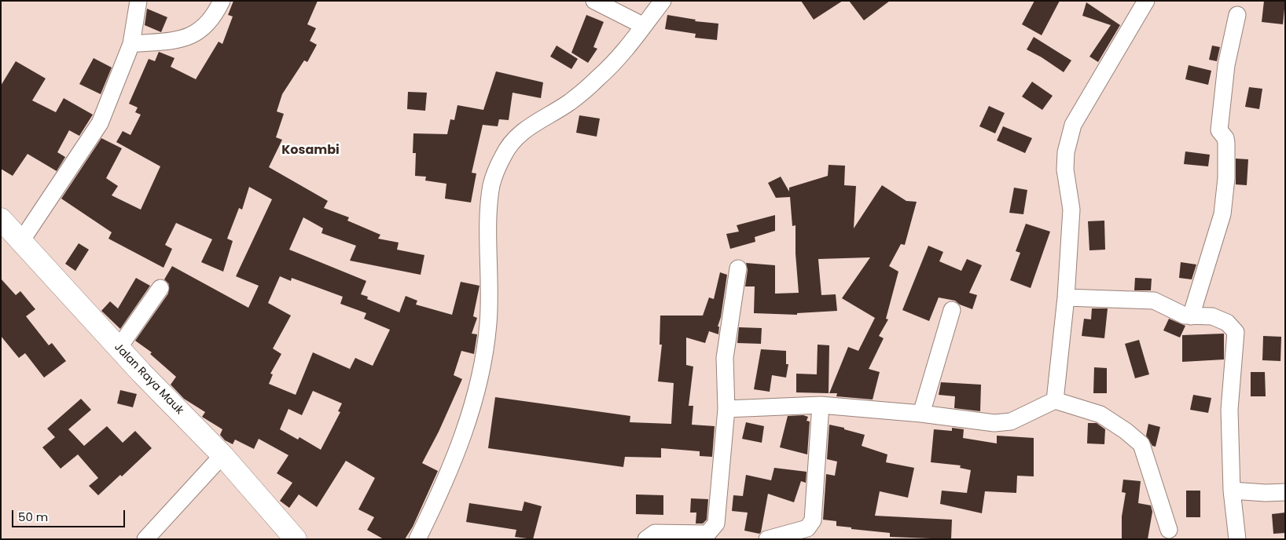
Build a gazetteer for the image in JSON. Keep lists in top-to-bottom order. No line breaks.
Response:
{"streets":{"main road":["Jalan Raya Mauk"]},"districts":["Kosambi"],"scale_bar":"50 m"}
